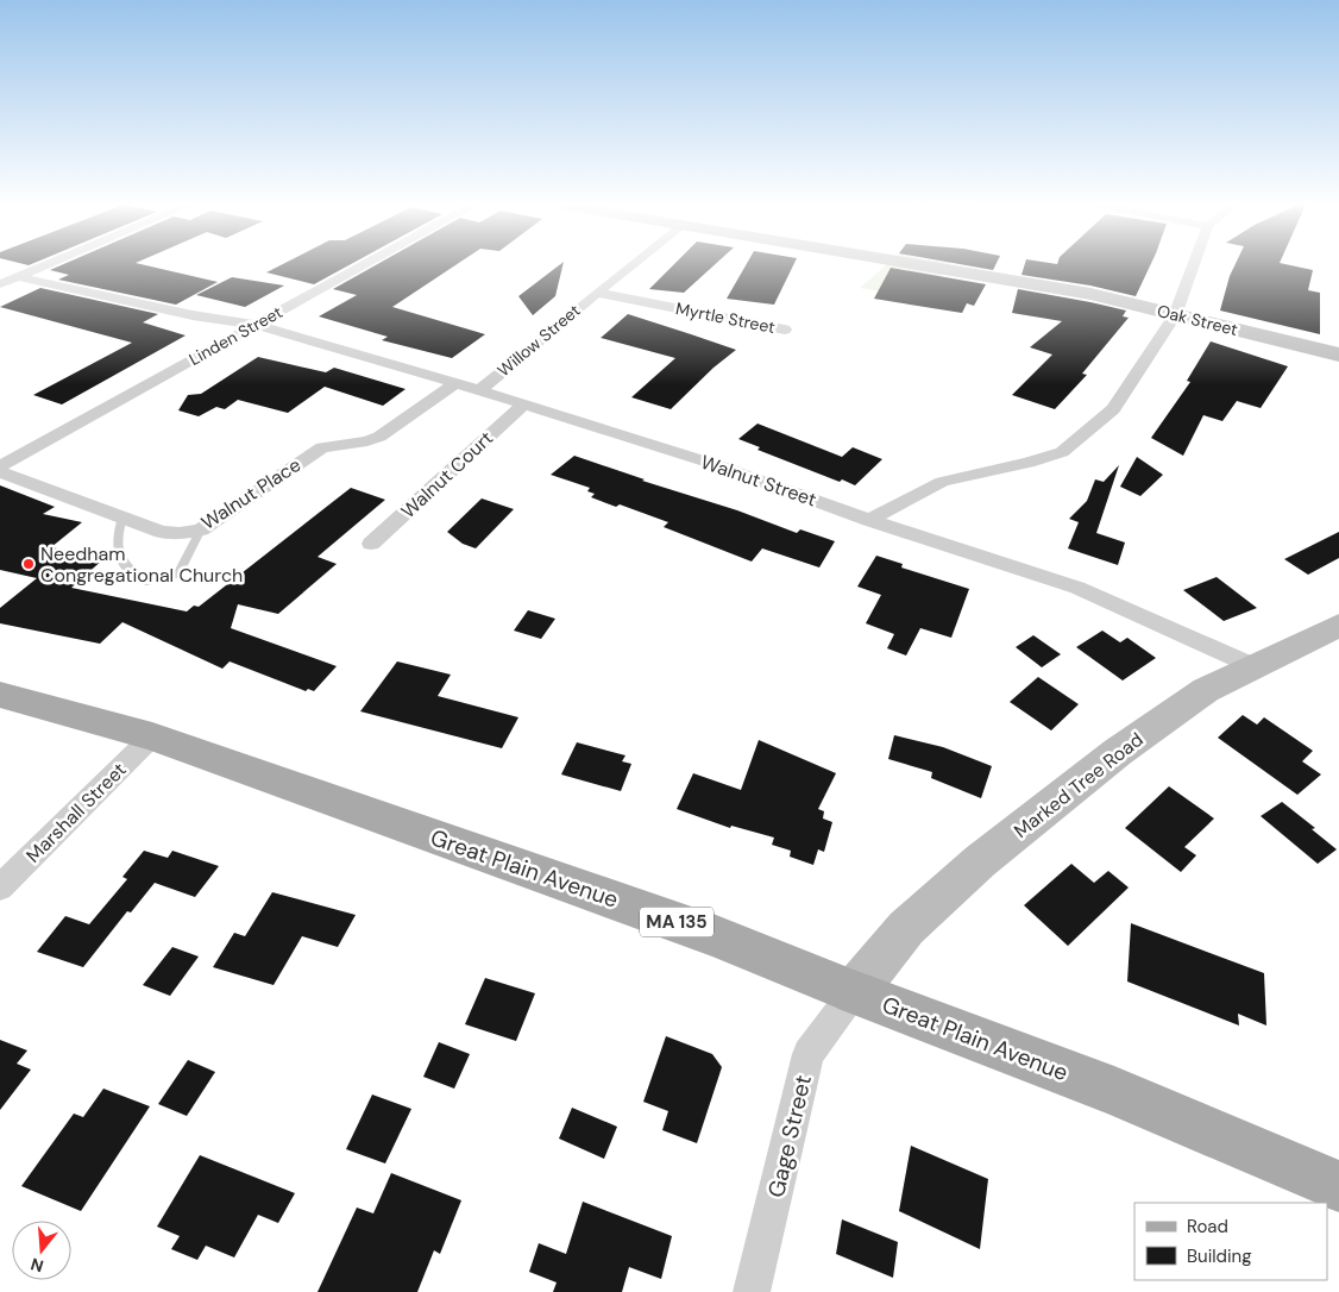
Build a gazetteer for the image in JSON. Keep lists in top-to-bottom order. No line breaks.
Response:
{"streets":{"main road":["Great Plain Avenue","MA 135"],"street":["Myrtle Street","Oak Street","Linden Street","Willow Street","Walnut Court","Walnut Street","Walnut Place","Marked Tree Road","Marshall Street","Gage Street"]},"crossings":[["Myrtle Street","Willow Street"],["Linden Street","Walnut Street"],["Willow Street","Walnut Street"],["Walnut Court","Walnut Street"],["Walnut Street","Walnut Place"],["Walnut Street","Marked Tree Road"],["Marked Tree Road","Great Plain Avenue"],["Marked Tree Road","Gage Street"],["Marshall Street","Great Plain Avenue"],["Great Plain Avenue","Gage Street"]],"places":["Needham Congregational Church"],"legend":["Road","Building"],"north":"bottom"}
